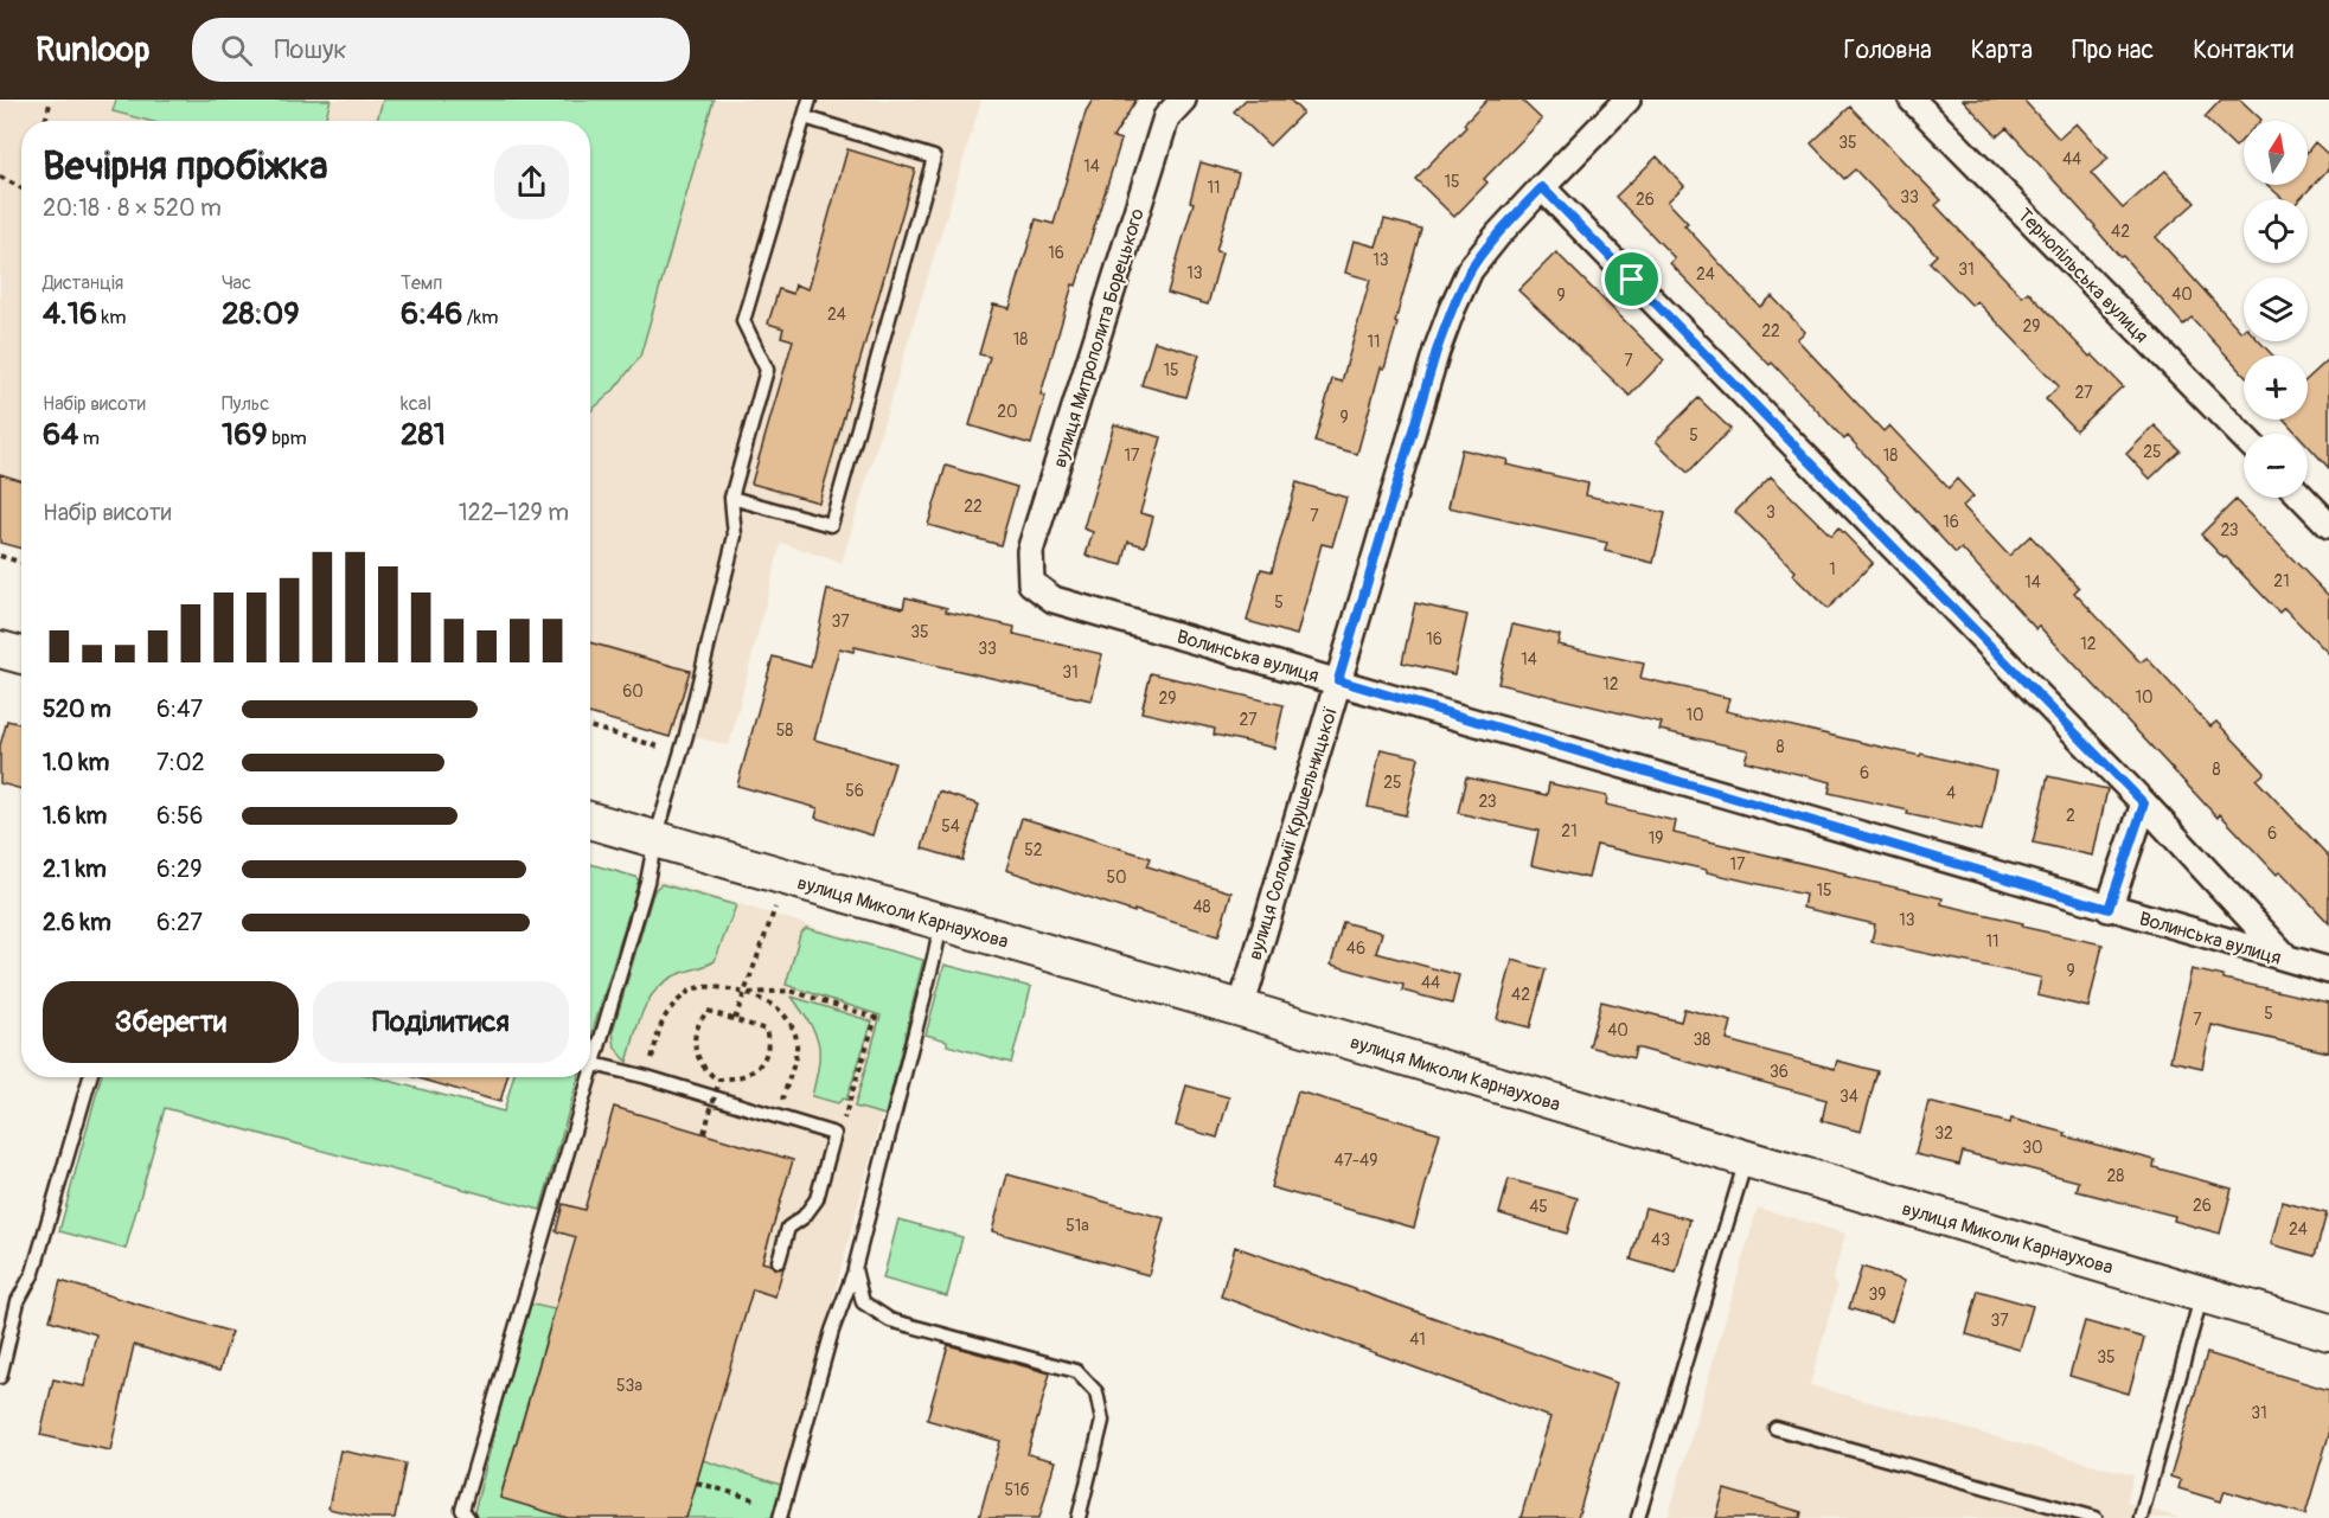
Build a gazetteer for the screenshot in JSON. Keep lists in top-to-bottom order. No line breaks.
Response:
{"streets":{"main road":["вулиця Миколи Карнаухова"],"street":["Тернопільська вулиця","вулиця Митрополита Борецького","Волинська вулиця","вулиця Соломії Крушельницької"]},"crossings":[["вулиця Митрополита Борецького","Волинська вулиця"],["Волинська вулиця","вулиця Соломії Крушельницької"],["вулиця Соломії Крушельницької","вулиця Миколи Карнаухова"]],"house_numbers":["35","44","14","15","11","33","26","42","16","13","31","13","24","40","9","24","29","22","18","11","7","15","27","20","9","5","25","17","18","22","3","7","16","23","1","21","14","5","37","35","16","12","33","14","31","12","60","10","29","10","27","58","8","8","6","25","56","4","23","2","54","21","6","19","52","17","50","15","48","13","11","46","9","44","42","5","7","40","38","36","34","32","30","47-49","28","26","45","51а","24","43","39","37","41","35","53а","31","51б"],"north":"top","page":{"header":"Runloop","search":"Пошук","nav":["Головна","Карта","Про нас","Контакти"],"map_buttons":["+","−"],"heading":["Вечірня пробіжка","20:18 · 8 × 520 m"],"stats":[["Дистанція","4.16 km"],["Час","28:09"],["Темп","6:46 /km"],["Набір висоти","64 m"],["Пульс","169 bpm"],["kcal","281"]],"chart":["Набір висоти","122–129 m"],"list":[{"name":"520 m","note":"6:47"},{"name":"1.0 km","note":"7:02"},{"name":"1.6 km","note":"6:56"},{"name":"2.1 km","note":"6:29"},{"name":"2.6 km","note":"6:27"}],"buttons":["Зберегти","Поділитися"]}}
